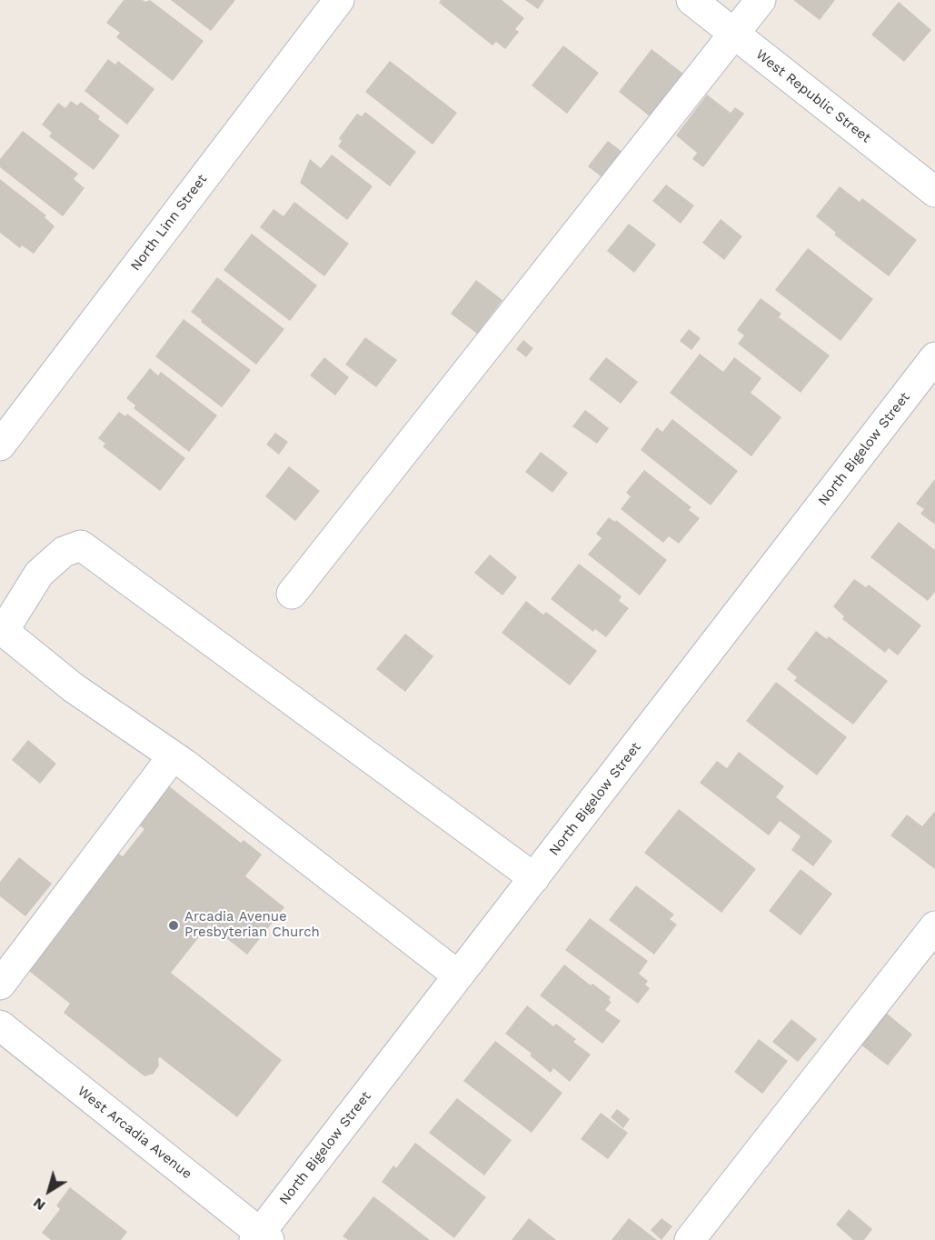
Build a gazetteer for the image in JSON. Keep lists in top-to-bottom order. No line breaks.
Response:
{"streets":{"street":["West Republic Street","North Linn Street","North Bigelow Street","West Arcadia Avenue"]},"crossings":[["North Bigelow Street","West Arcadia Avenue"]],"places":["Arcadia Avenue Presbyterian Church"],"north":"bottom left"}
